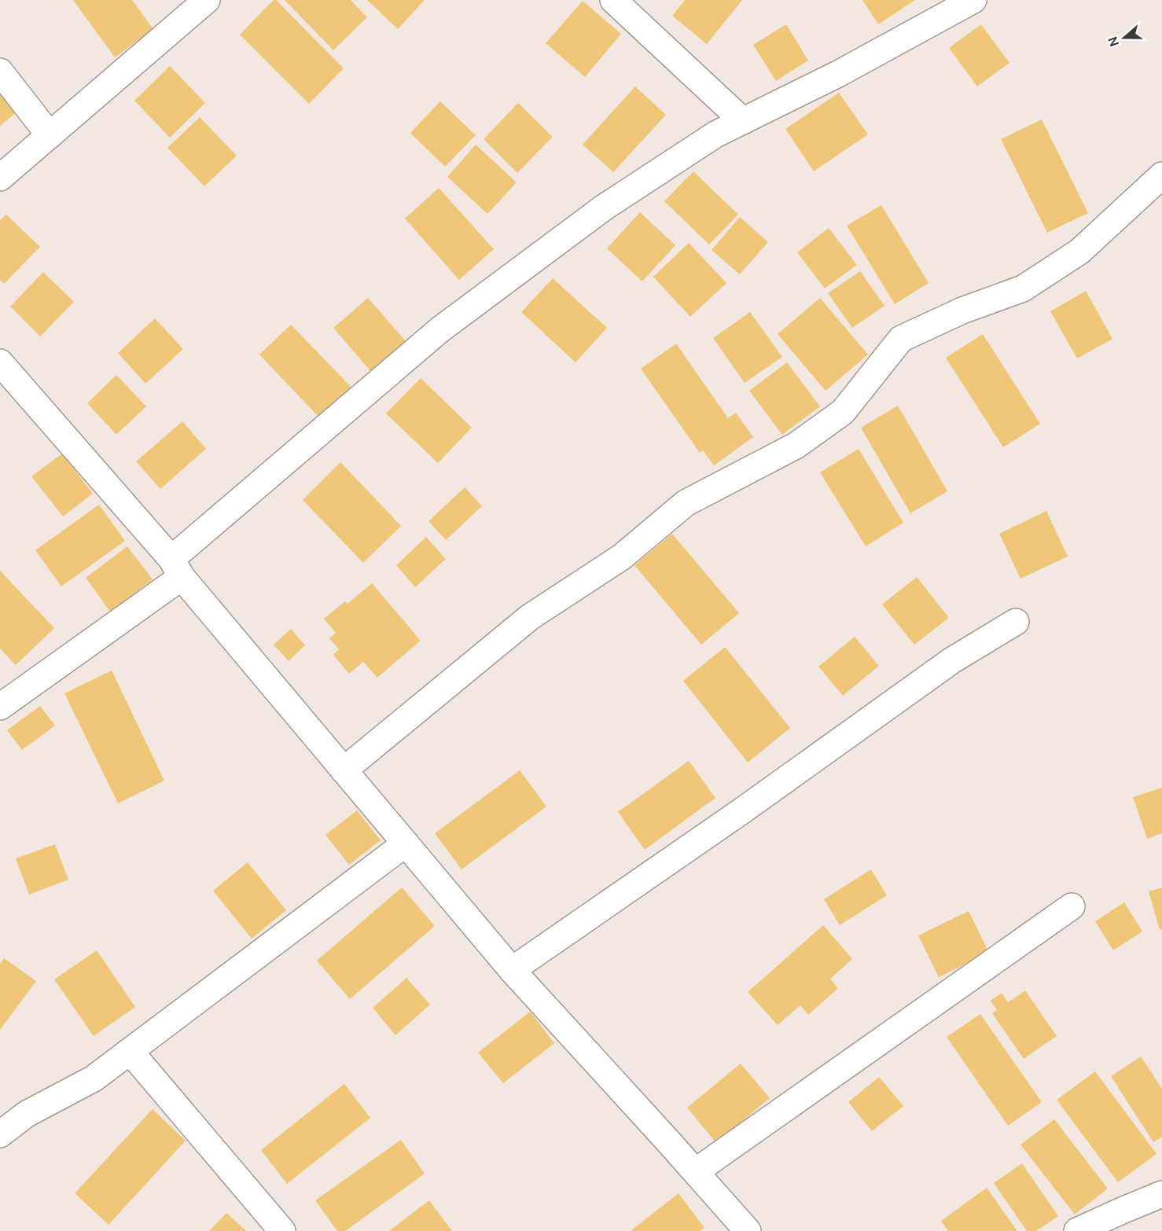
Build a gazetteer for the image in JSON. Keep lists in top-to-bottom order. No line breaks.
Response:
{"north":"left"}
